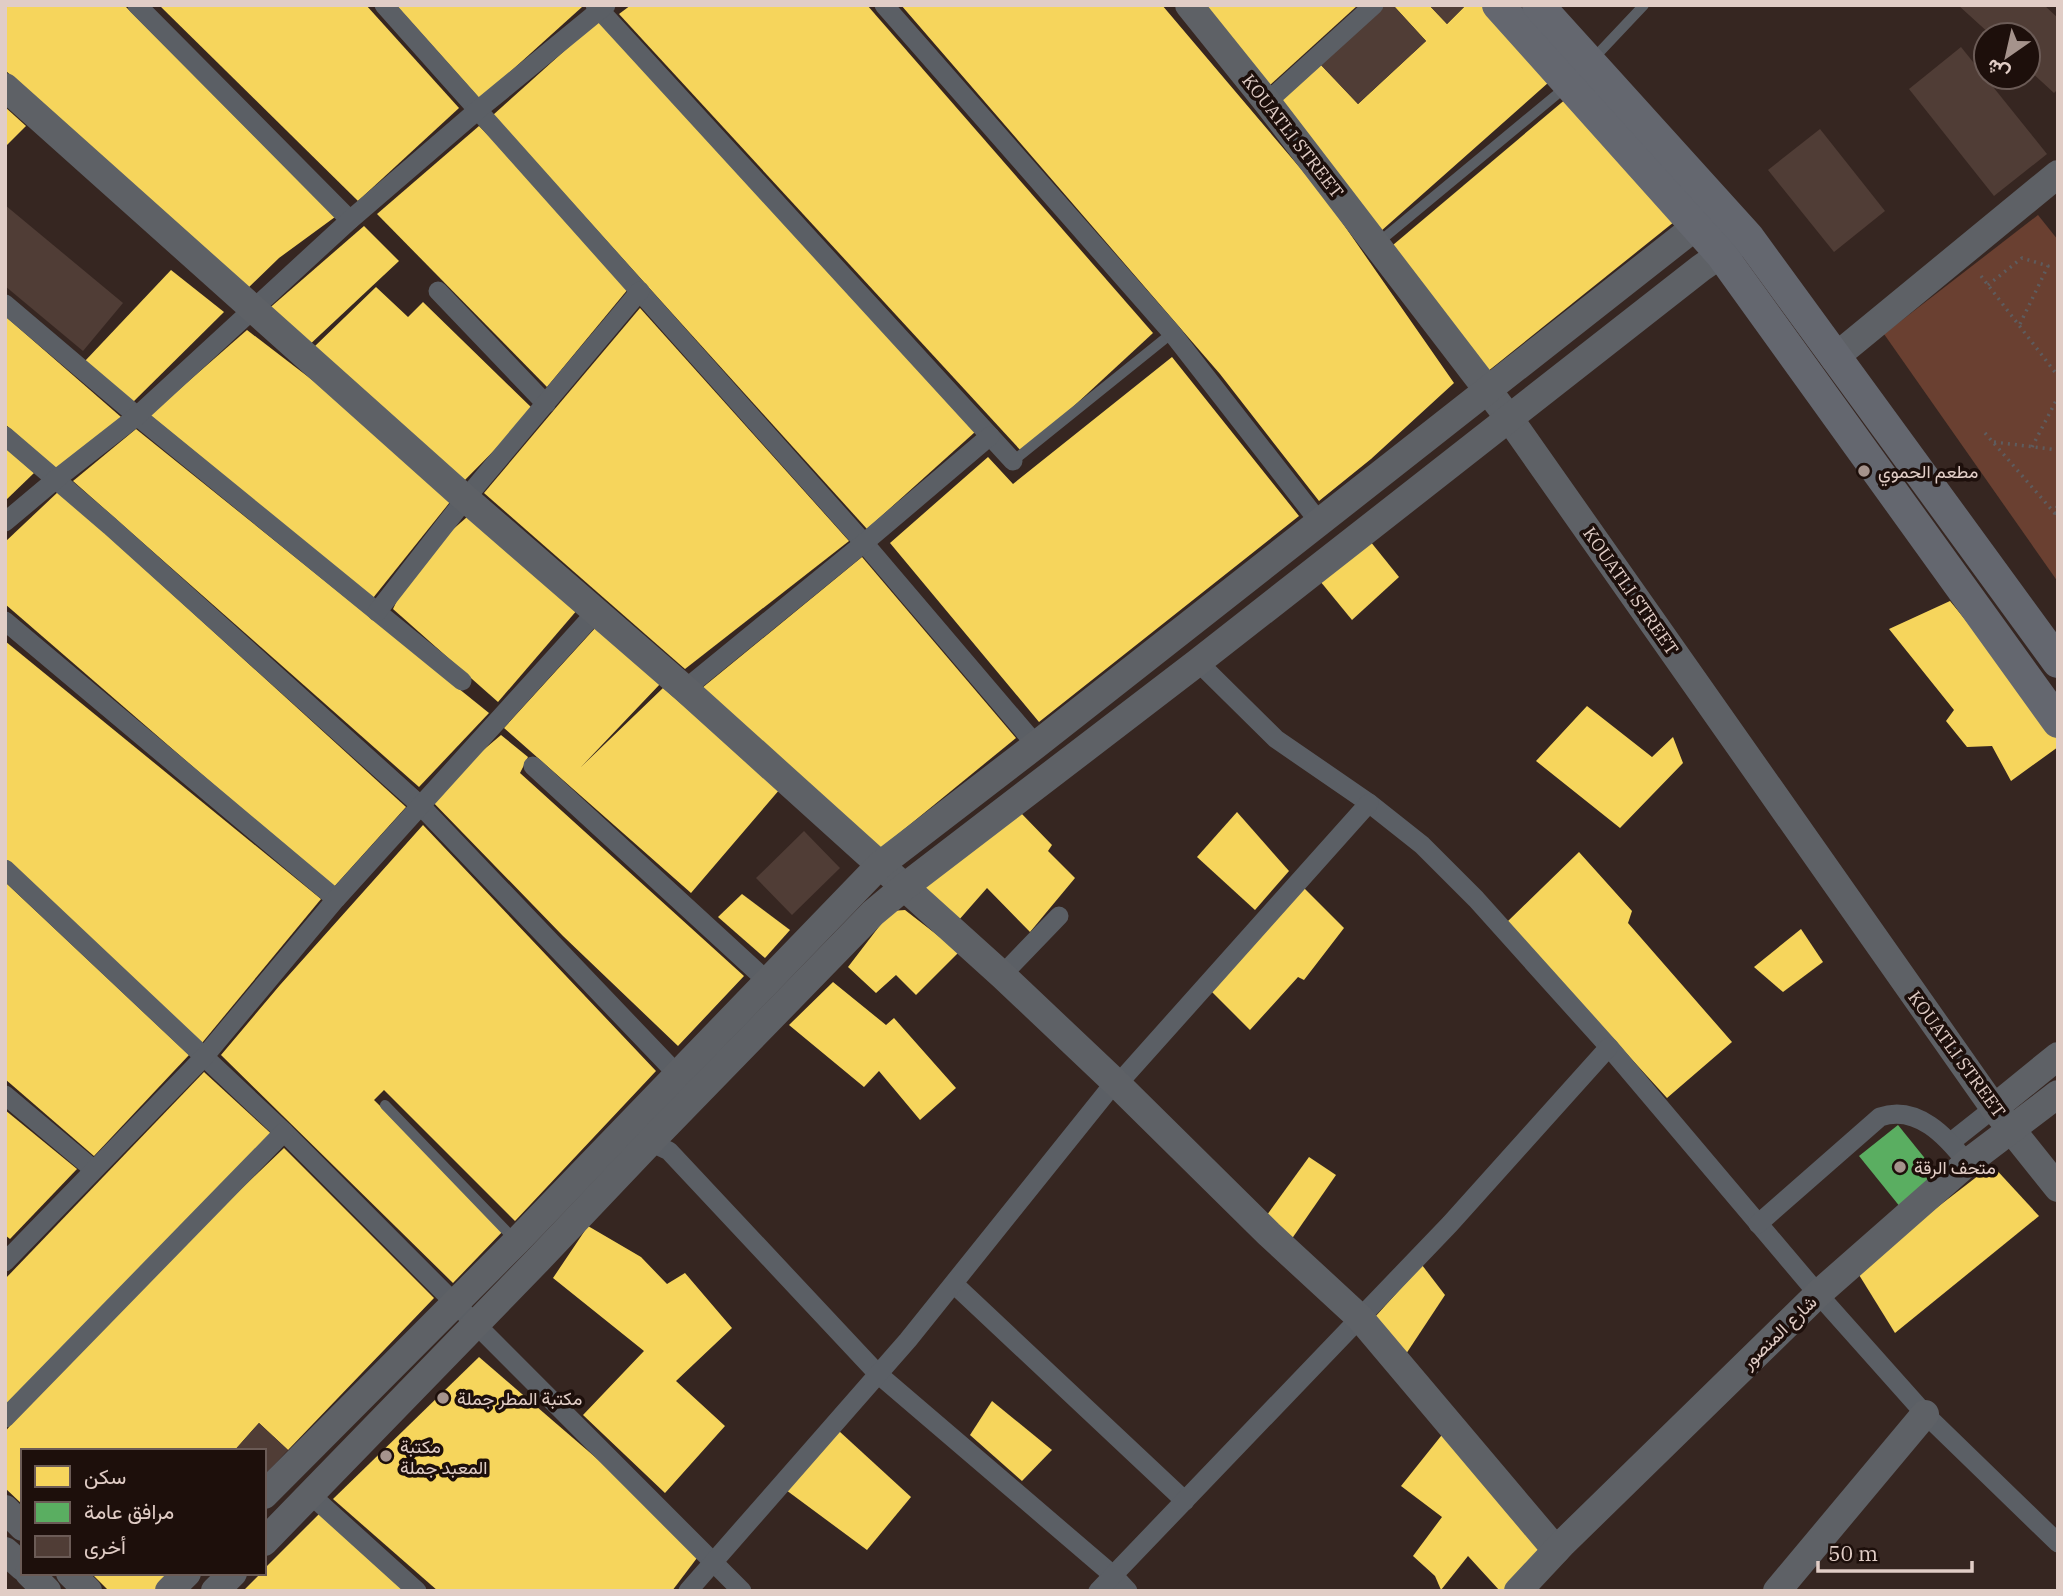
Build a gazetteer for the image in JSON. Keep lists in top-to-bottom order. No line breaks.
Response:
{"streets":{"street":["KOUATLI STREET","شارع المنصور"]},"crossings":[["KOUATLI STREET","شارع المنصور"]],"places":["مطعم الحموي","متحف الرقة","مكتبة المطر جملة","مكتبة المعبد جملة"],"legend":["سكن","مرافق عامة","أخرى"],"scale_bar":"50 m","north":"bottom left"}
